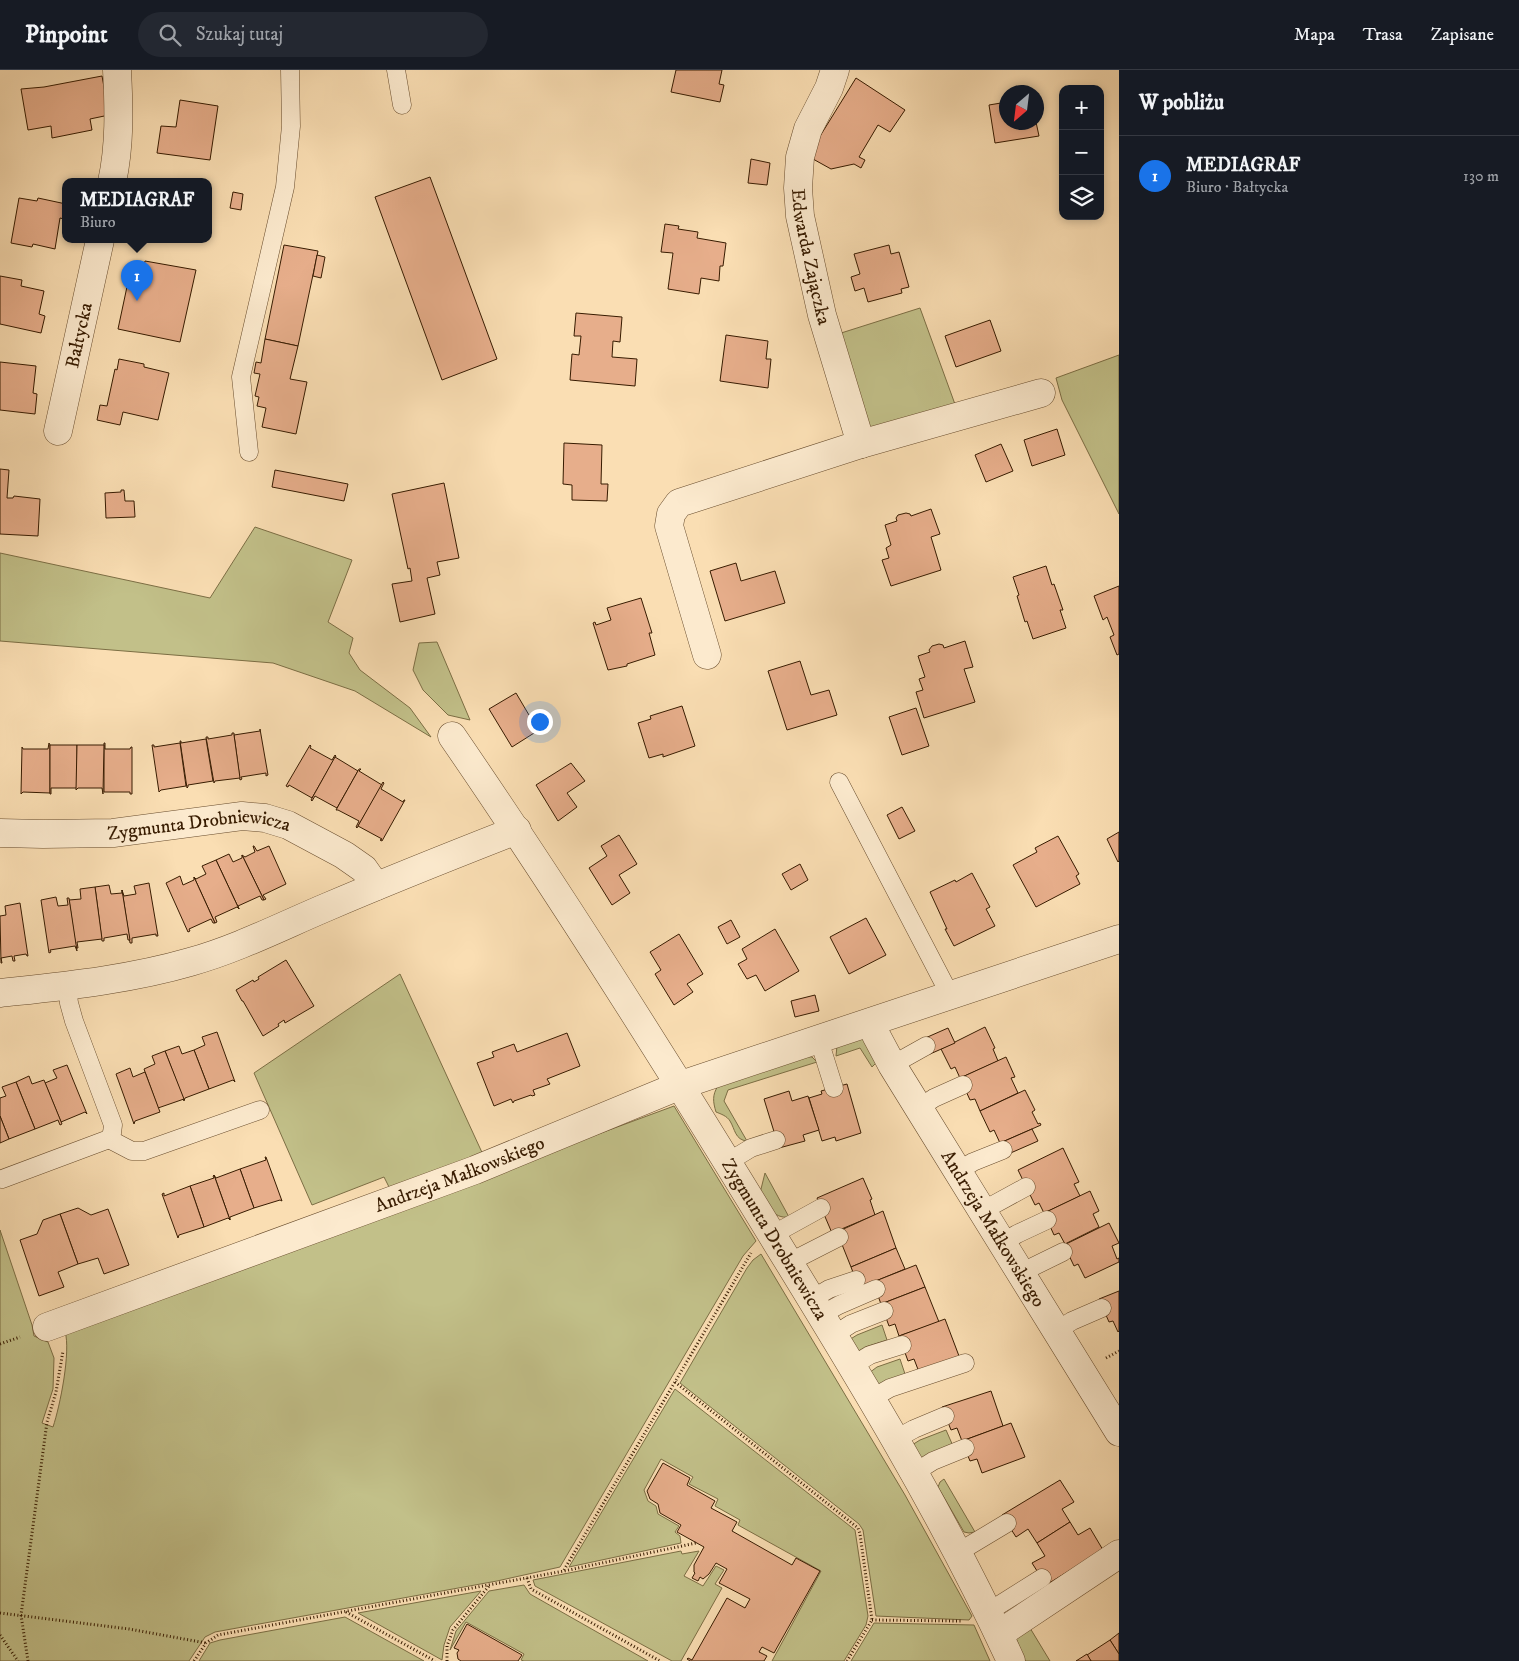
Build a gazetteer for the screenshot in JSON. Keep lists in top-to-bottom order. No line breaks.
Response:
{"streets":{"street":["Edwarda Zajączka","Bałtycka","Zygmunta Drobniewicza","Andrzeja Małkowskiego"]},"crossings":[["Zygmunta Drobniewicza","Andrzeja Małkowskiego"]],"north":"bottom left","page":{"header":"Pinpoint","search":"Szukaj tutaj","nav":["Mapa","Trasa","Zapisane"],"heading":"W pobliżu","map_buttons":["+","−"],"list":[{"mark":"1","name":"MEDIAGRAF","note":"Biuro · Bałtycka","value":"130 m"}],"popup":["MEDIAGRAF","Biuro"],"pins":"1"}}
